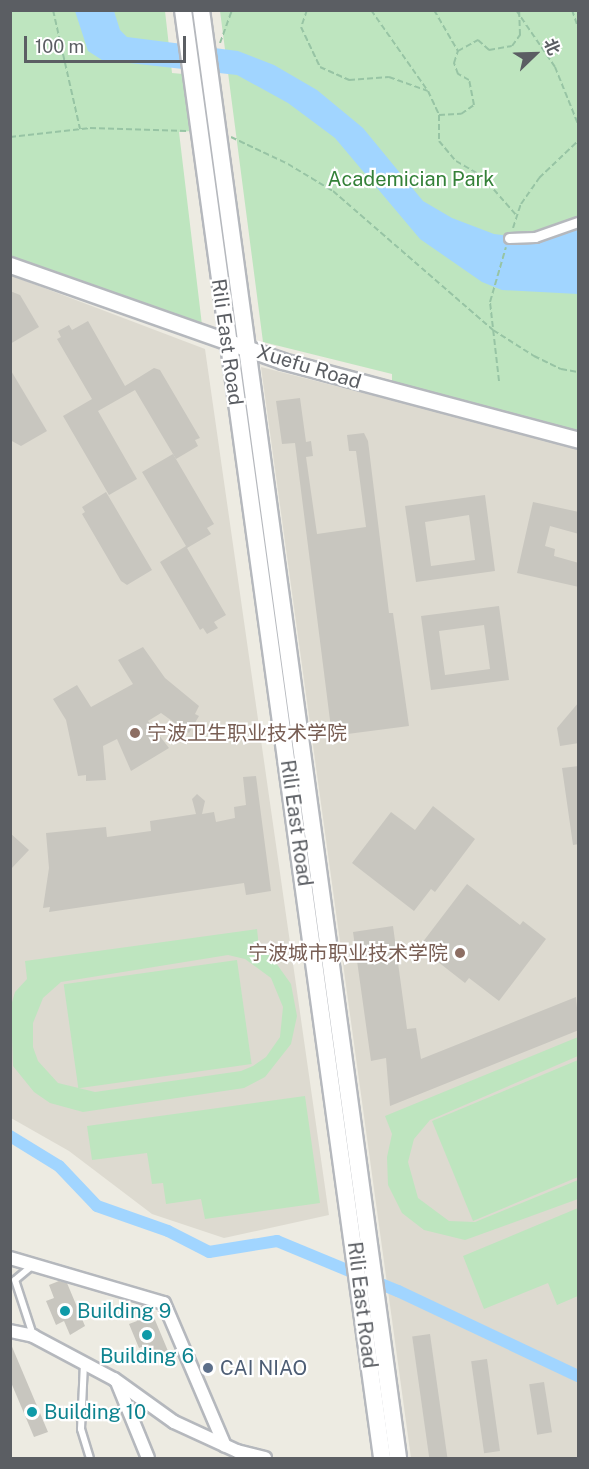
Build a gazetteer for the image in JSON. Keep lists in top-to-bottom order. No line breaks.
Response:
{"streets":{"main road":["Rili East Road"],"street":["Xuefu Road"]},"crossings":[["Rili East Road","Xuefu Road"]],"parks":["Academician Park"],"places":["宁波卫生职业技术学院","宁波城市职业技术学院","Building 9","Building 6","CAI NIAO","Building 10"],"scale_bar":"100 m","north":"top right"}
